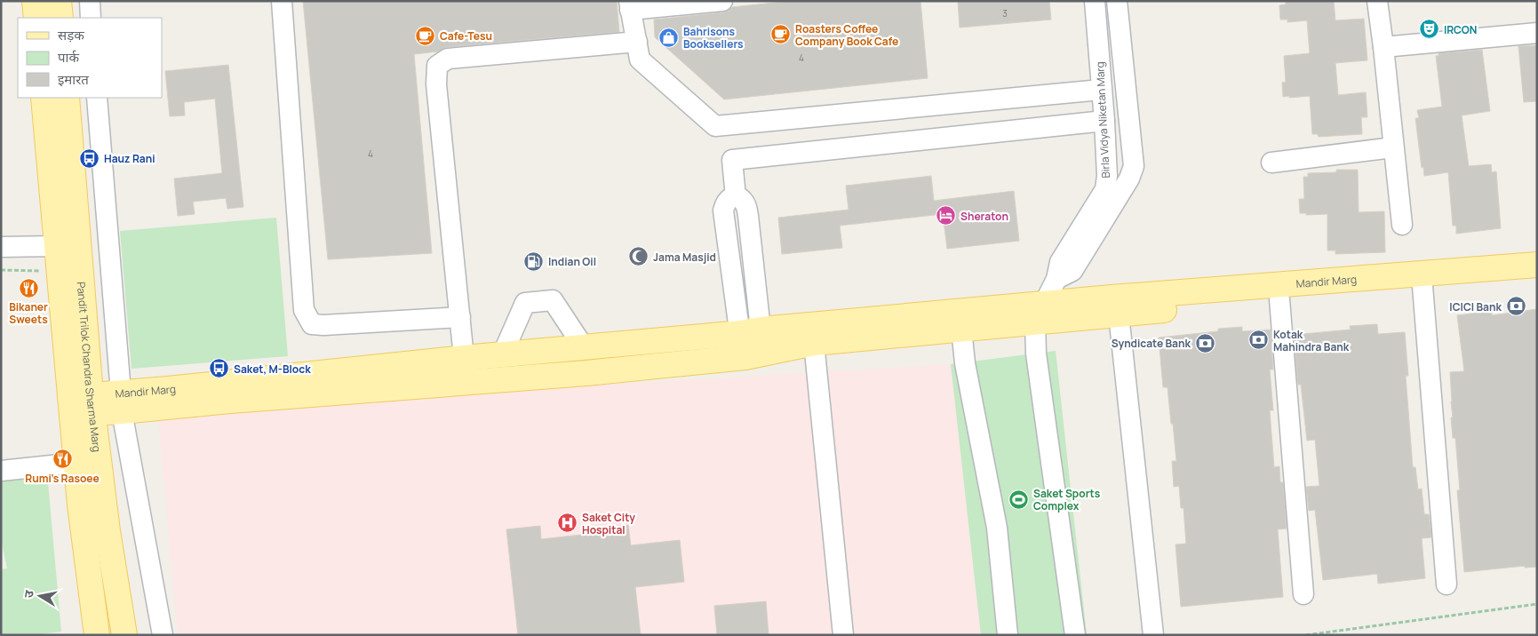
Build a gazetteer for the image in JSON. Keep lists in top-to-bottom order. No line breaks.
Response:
{"streets":{"main road":["Mandir Marg","Pandit Trilok Chandra Sharma Marg"],"street":["Birla Vidya Niketan Marg"]},"crossings":[["Mandir Marg","Pandit Trilok Chandra Sharma Marg"]],"places":{"theatre":["IRCON"],"cafe":["Roasters Coffee Company Book Cafe","Cafe-Tesu"],"shop":["Bahrisons Booksellers"],"bus stop":["Hauz Rani","Saket, M-Block"],"hotel":["Sheraton"],"mosque":["Jama Masjid"],"fuel station":["Indian Oil"],"restaurant":["Bikaner Sweets","Rumi's Rasoee"],"bank":["ICICI Bank","Kotak Mahindra Bank","Syndicate Bank"],"sports":["Saket Sports Complex"],"hospital":["Saket City Hospital"]},"house_numbers":["3","4","4"],"legend":["सड़क","पार्क","इमारत"],"north":"left"}
